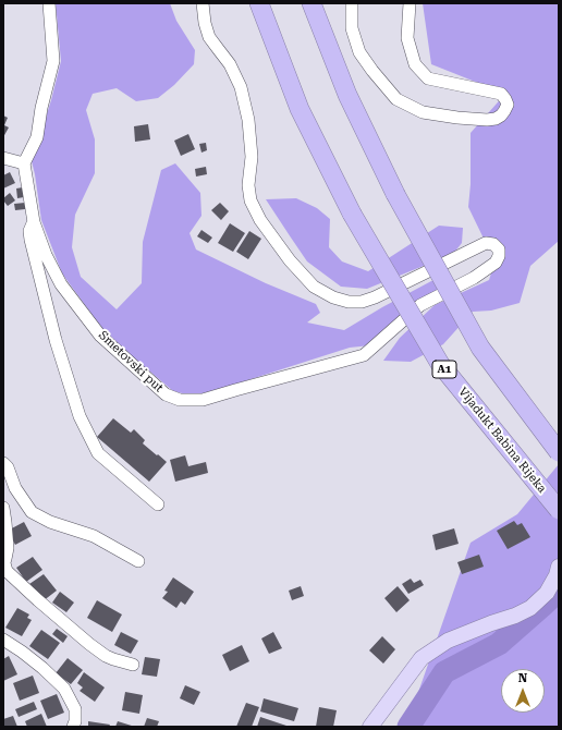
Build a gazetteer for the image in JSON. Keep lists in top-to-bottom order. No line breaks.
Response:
{"streets":{"highway":["A1","Vijadukt Babina Rijeka"],"street":["Smetovski put"]},"north":"top"}
